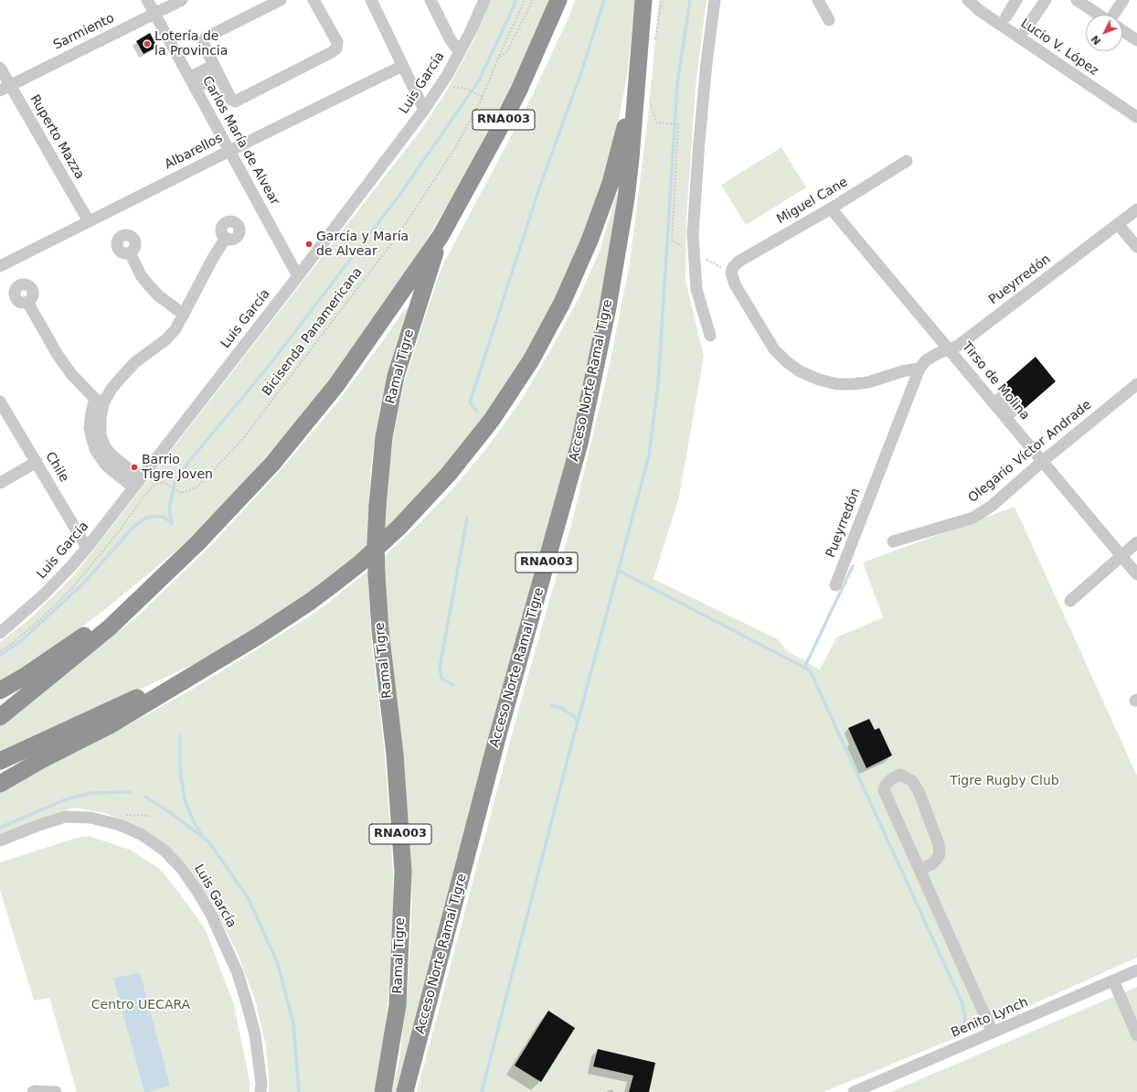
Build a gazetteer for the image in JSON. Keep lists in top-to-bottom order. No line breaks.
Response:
{"streets":{"highway":["RNA003","Ramal Tigre","Acceso Norte Ramal Tigre"],"street":["Sarmiento","Lucio V. López","Luis García","Ruperto Mazza","Carlos María de Alvear","Albarellos","Miguel Cane","Pueyrredón","Tirso de Molina","Olegario Víctor Andrade","Chile","Benito Lynch"],"path":["Bicisenda Panamericana"]},"crossings":[["Sarmiento","Ruperto Mazza"],["Sarmiento","Carlos María de Alvear"],["Luis García","Carlos María de Alvear"],["Luis García","Chile"],["RNA003","Ramal Tigre"],["Ruperto Mazza","Albarellos"],["Carlos María de Alvear","Albarellos"],["Miguel Cane","Pueyrredón"],["Miguel Cane","Tirso de Molina"],["Pueyrredón","Tirso de Molina"],["Tirso de Molina","Olegario Víctor Andrade"]],"parks":["Tigre Rugby Club","Centro UECARA"],"places":["Lotería de la Provincia","García y María de Alvear","Barrio Tigre Joven"],"north":"bottom left"}
